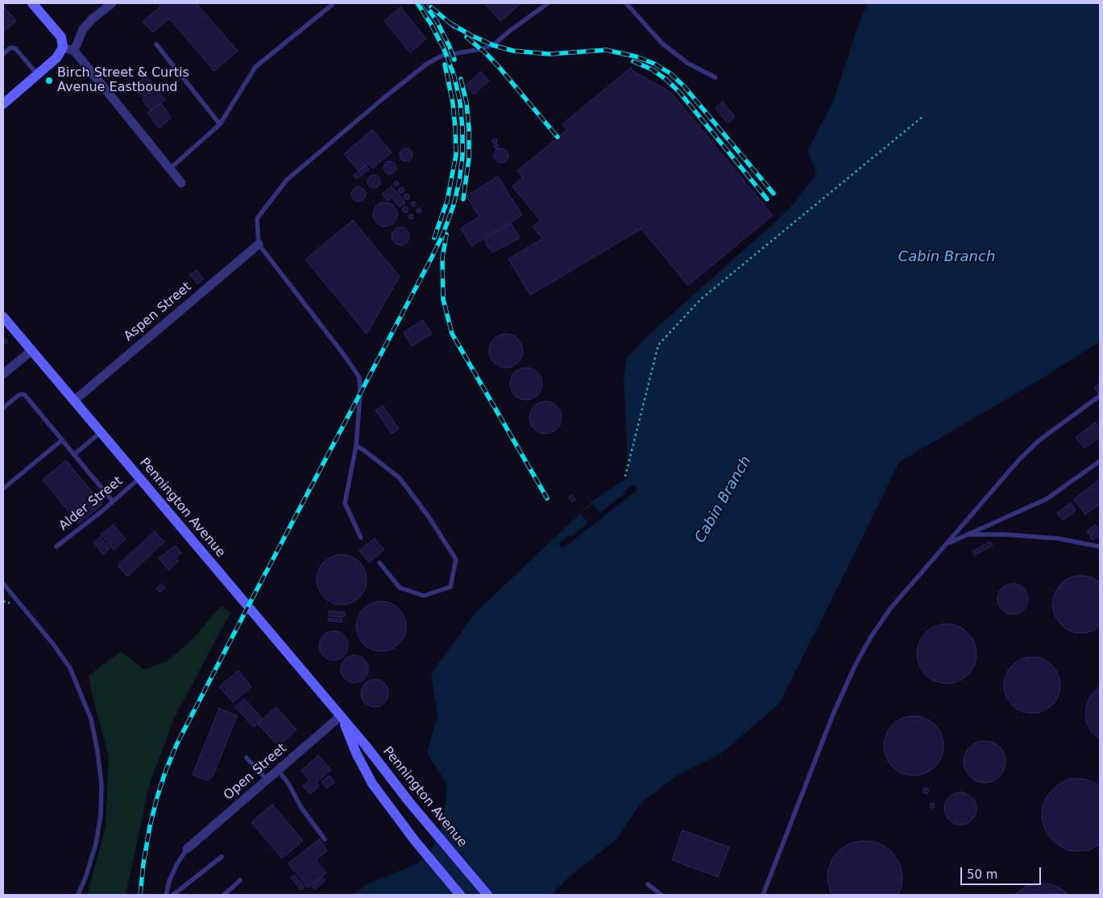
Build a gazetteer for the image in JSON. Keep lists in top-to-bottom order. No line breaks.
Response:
{"streets":{"main road":["Pennington Avenue"],"street":["Aspen Street","Open Street"],"lane":["Alder Street"]},"crossings":[["Aspen Street","Pennington Avenue"],["Alder Street","Pennington Avenue"],["Pennington Avenue","Open Street"]],"water":["Cabin Branch"],"places":["Birch Street & Curtis Avenue Eastbound"],"scale_bar":"50 m"}
